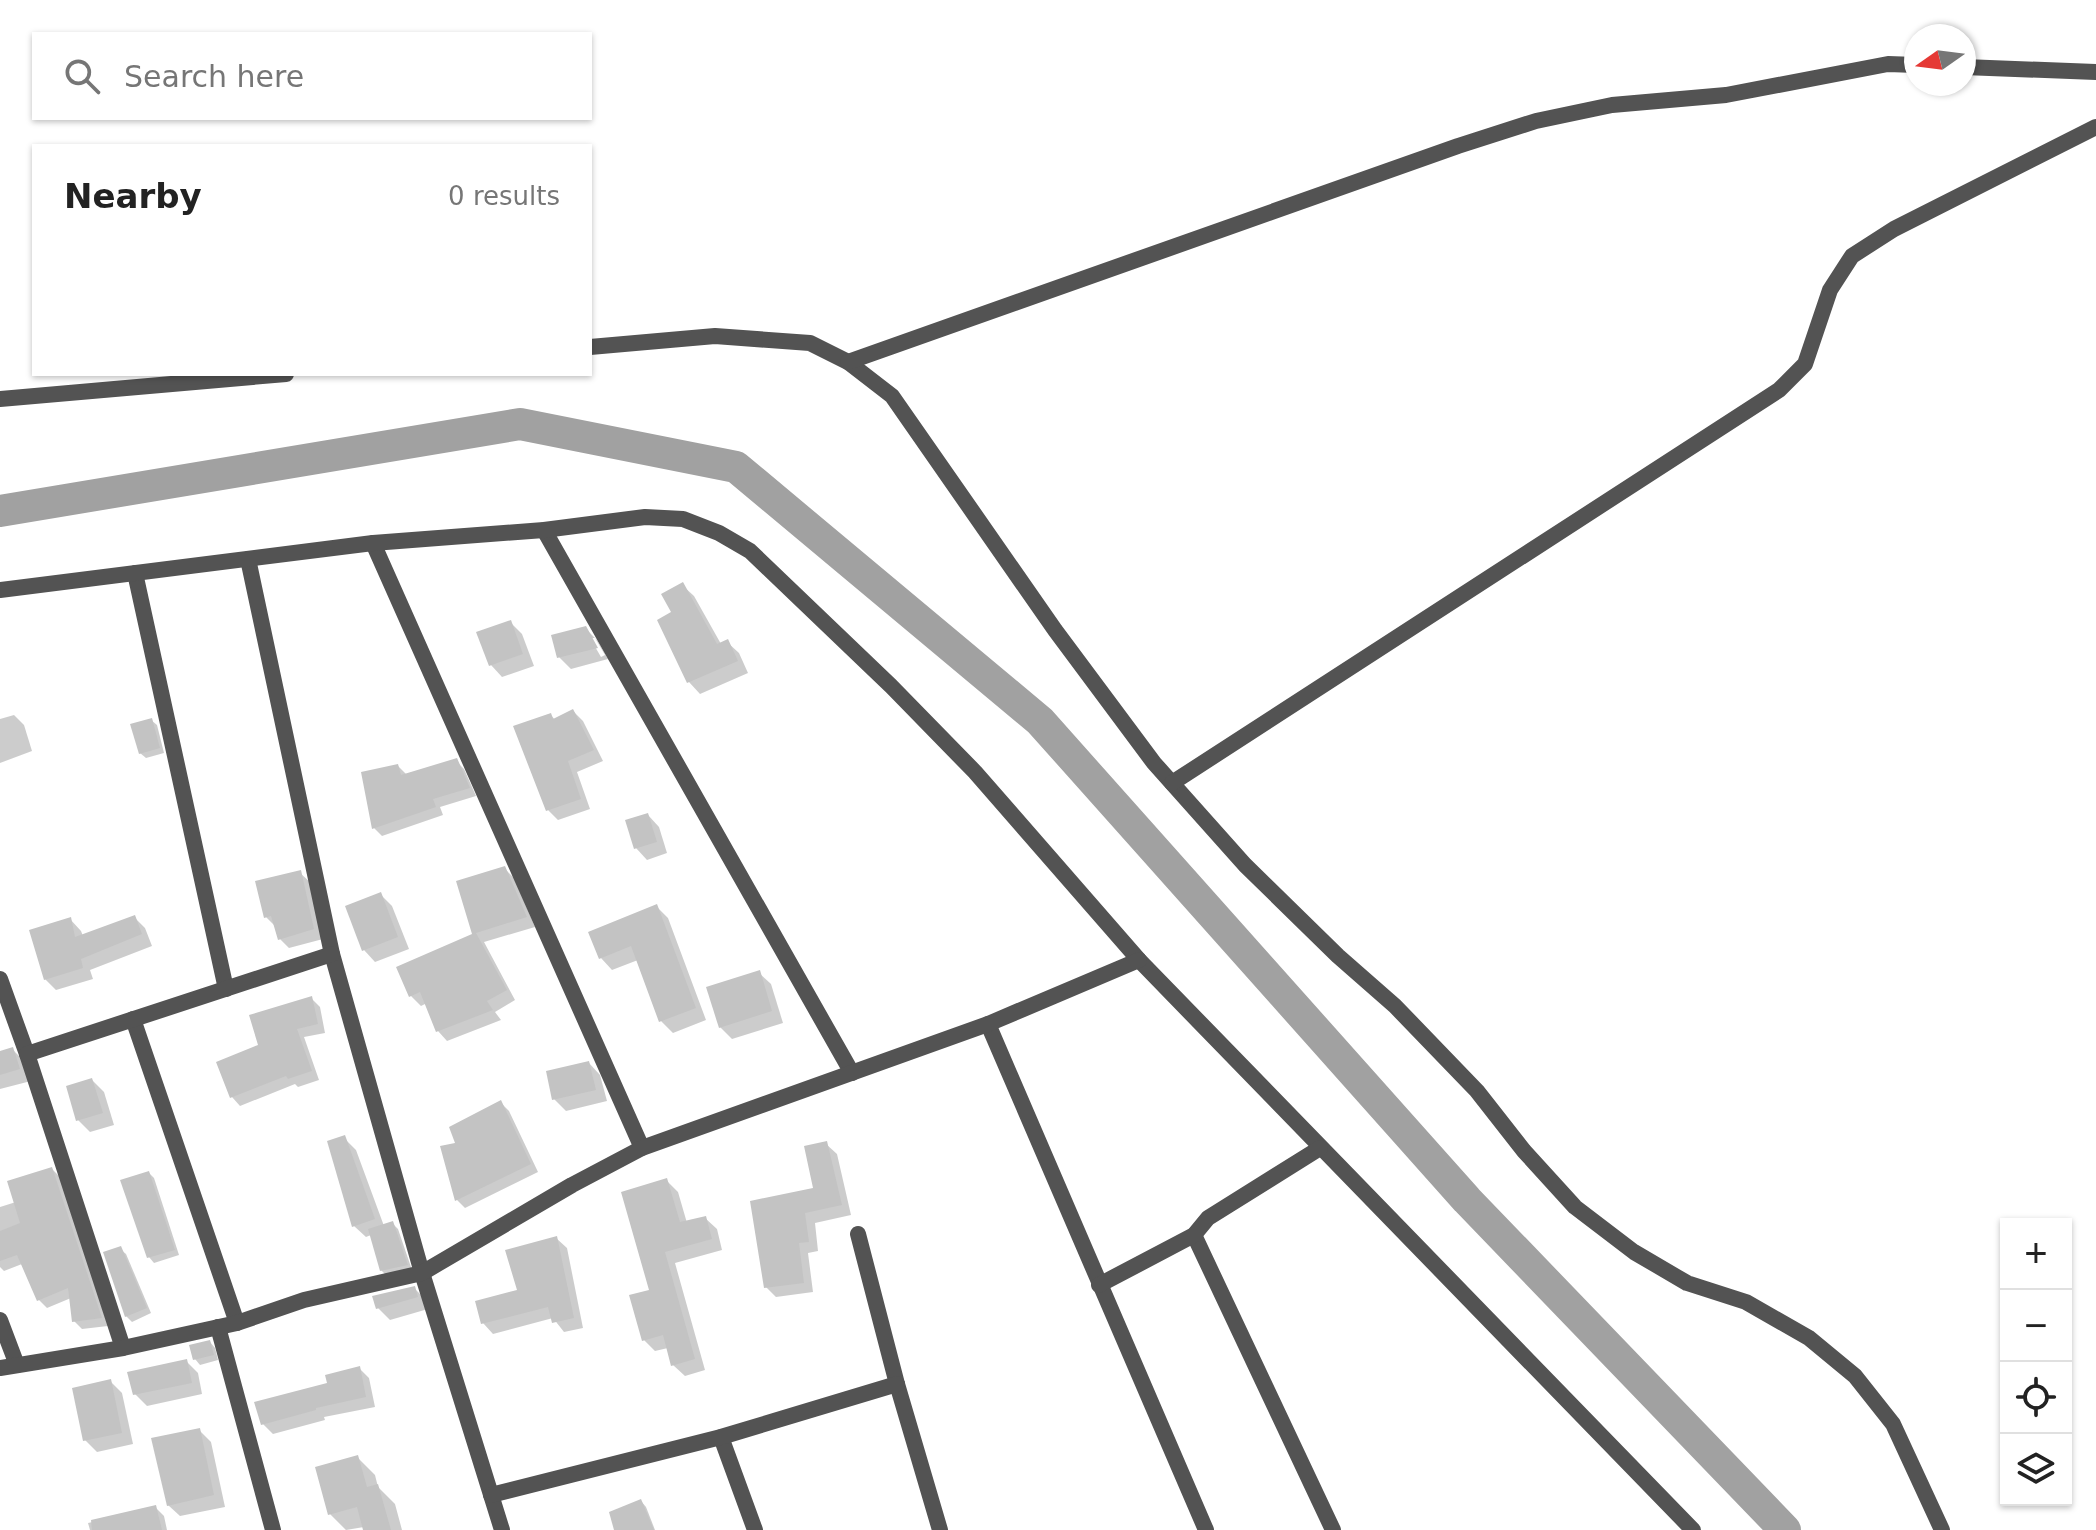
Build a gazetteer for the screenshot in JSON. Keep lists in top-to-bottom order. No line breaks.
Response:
{"north":"left","page":{"search":"Search here","heading":["Nearby","0 results"],"map_buttons":["+","−"]}}
